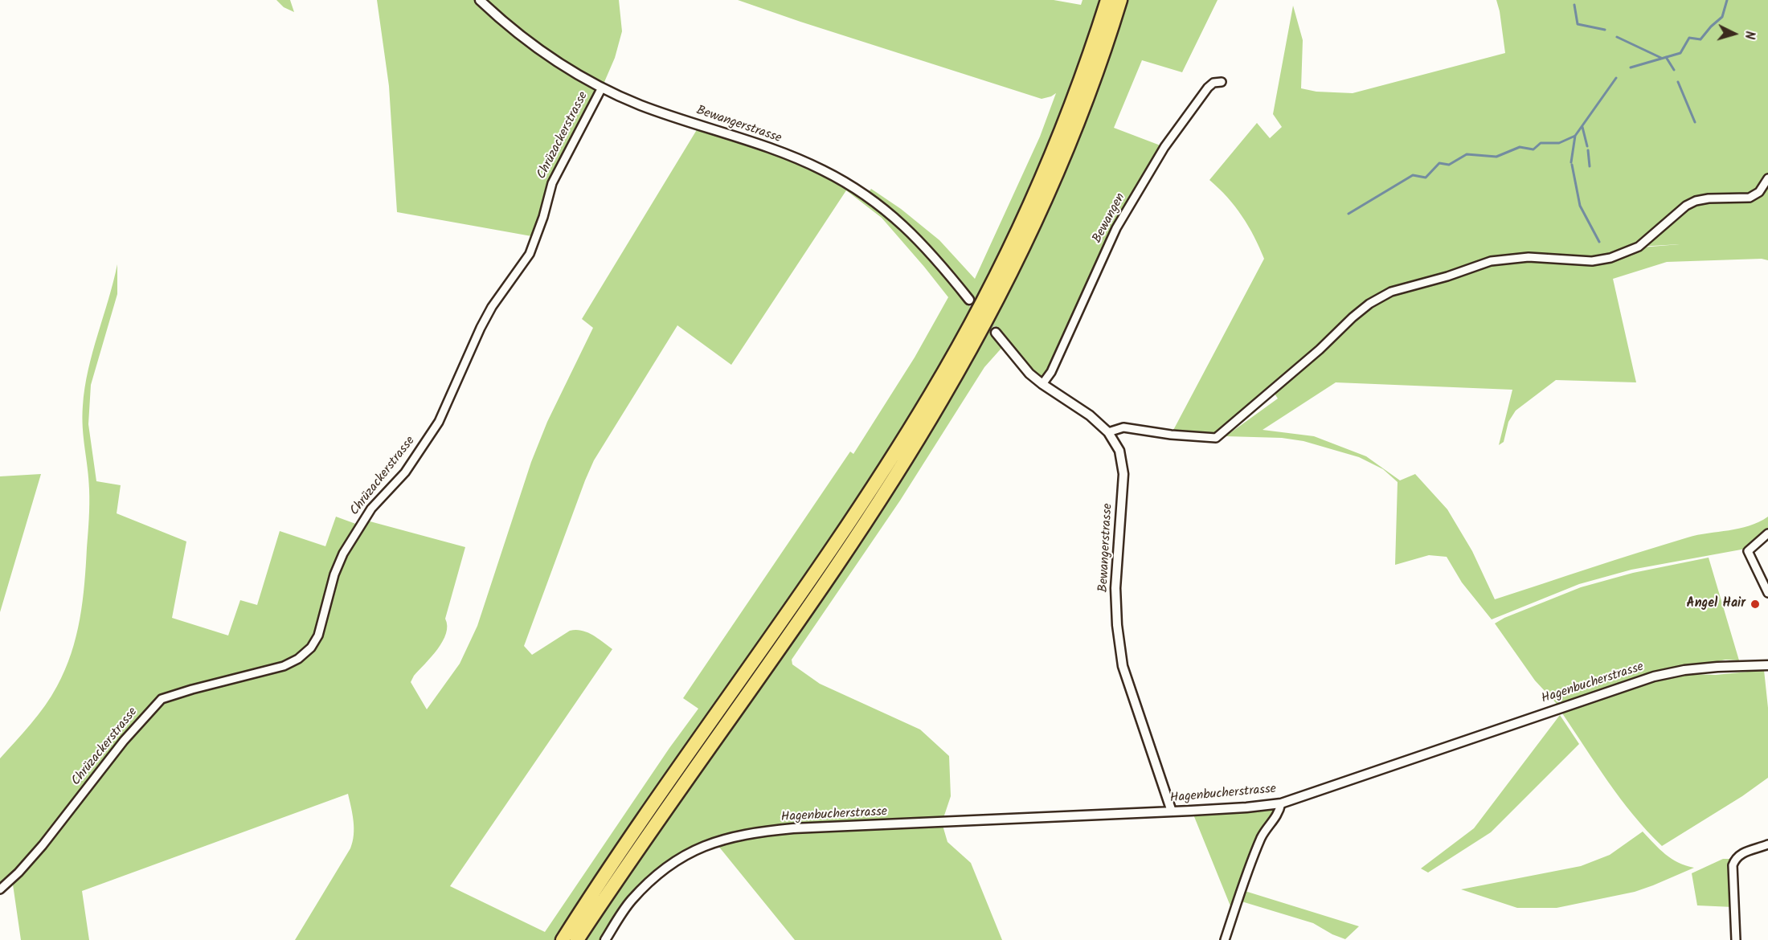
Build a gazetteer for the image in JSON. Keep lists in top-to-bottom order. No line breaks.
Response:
{"streets":{"street":["Bewangerstrasse","Chrüzackerstrasse","Bewangen","Hagenbucherstrasse"]},"crossings":[["Bewangerstrasse","Chrüzackerstrasse"],["Bewangerstrasse","Bewangen"],["Bewangerstrasse","Hagenbucherstrasse"]],"places":["Angel Hair"],"north":"right"}
